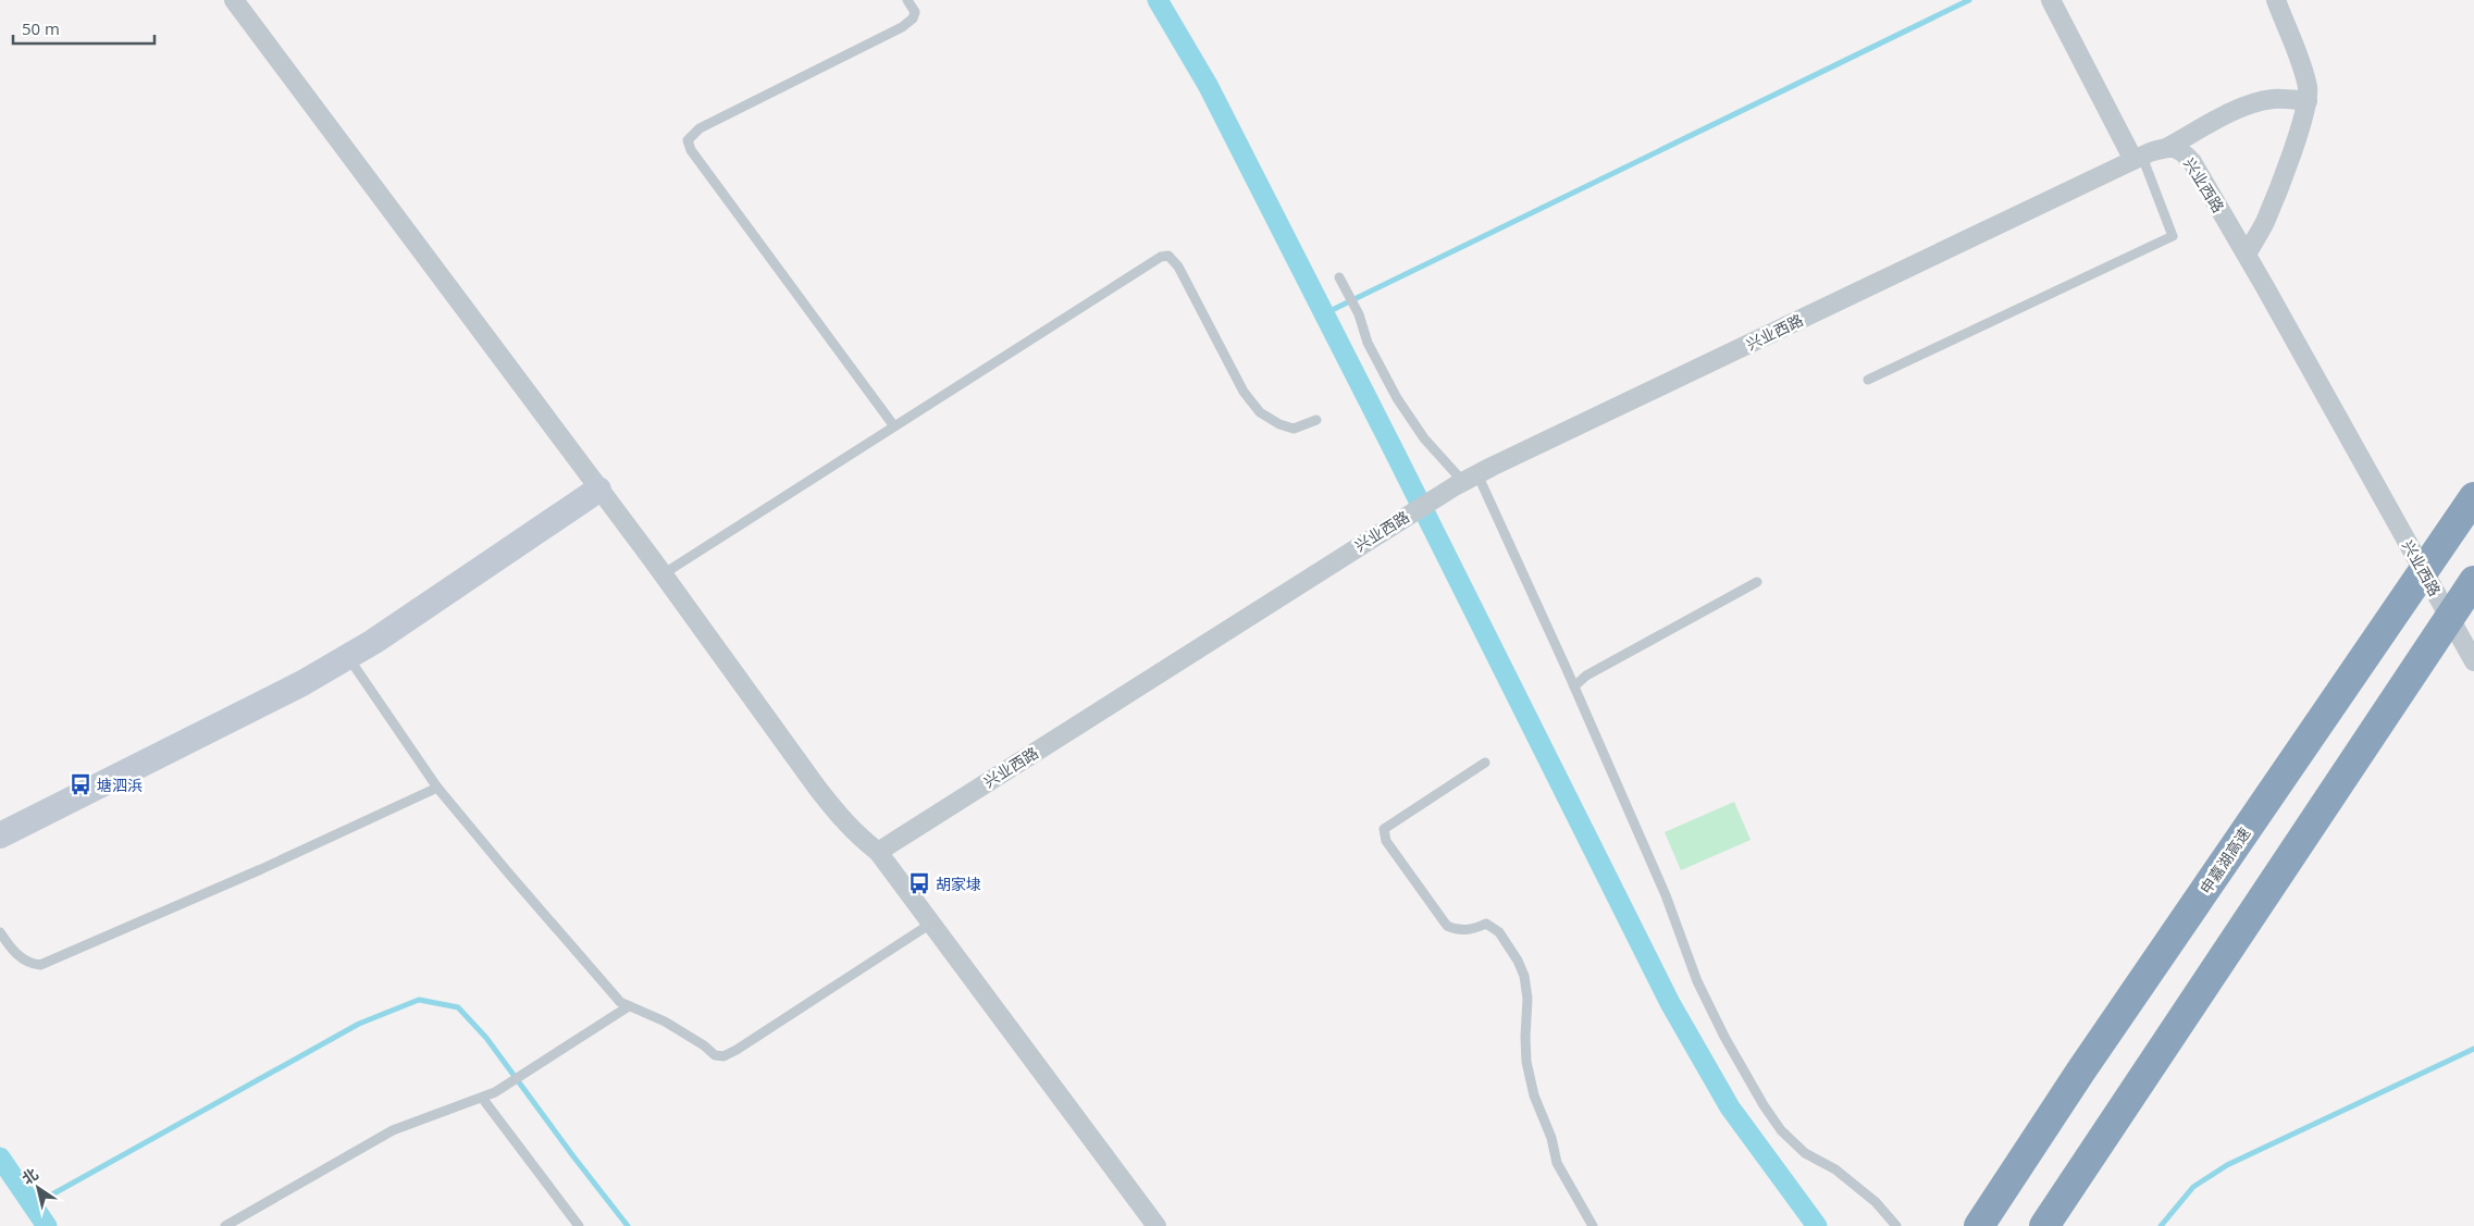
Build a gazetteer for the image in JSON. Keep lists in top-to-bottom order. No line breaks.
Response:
{"streets":{"highway":["申嘉湖高速"],"street":["兴业西路"]},"places":{"bus stop":["塘泗浜","胡家埭"]},"scale_bar":"50 m","north":"top left"}
